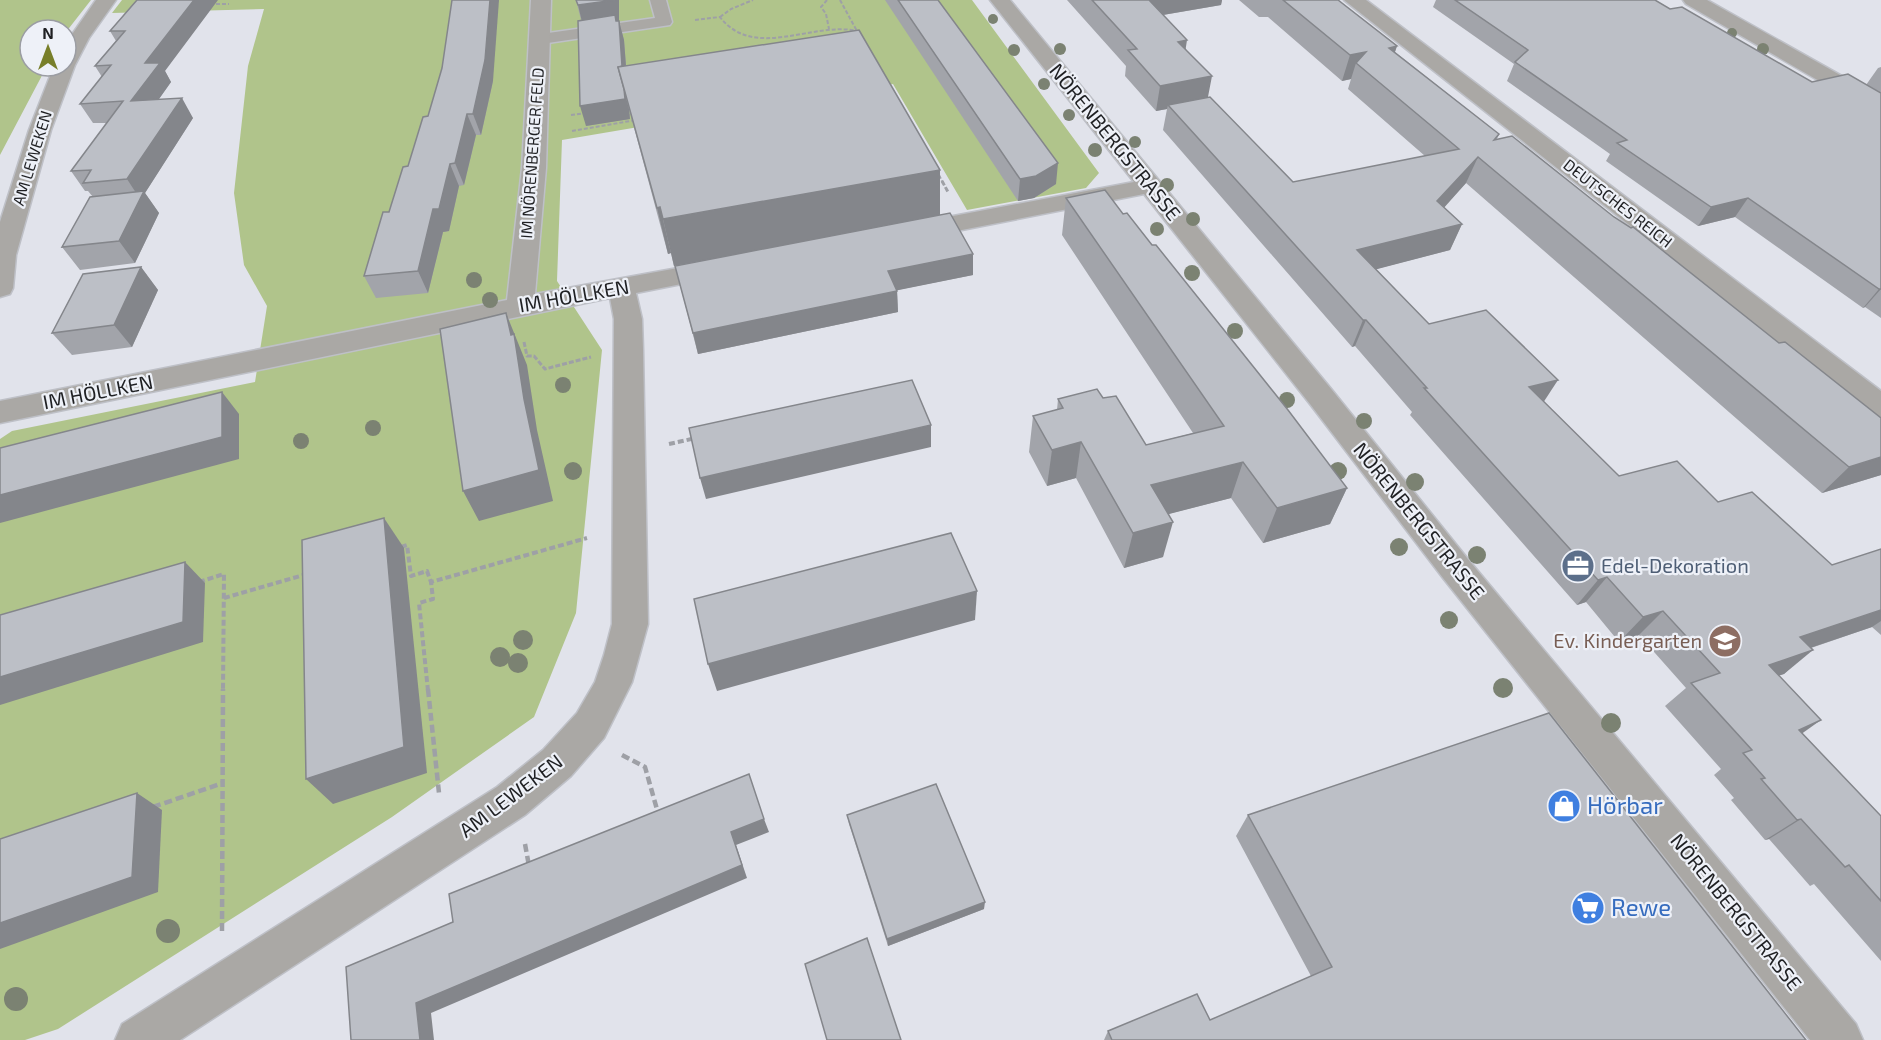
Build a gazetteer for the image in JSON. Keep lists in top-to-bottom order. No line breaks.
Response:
{"streets":{"street":["NÖRENBERGSTRASSE","IM NÖRENBERGER FELD","AM LEWEKEN","DEUTSCHES REICH","IM HÖLLKEN"]},"crossings":[["IM NÖRENBERGER FELD","IM HÖLLKEN"],["AM LEWEKEN","IM HÖLLKEN"]],"places":{"office":["Edel-Dekoration"],"school or university":["Ev. Kindergarten"],"shop":["Hörbar"],"supermarket":["Rewe"]},"north":"top"}
